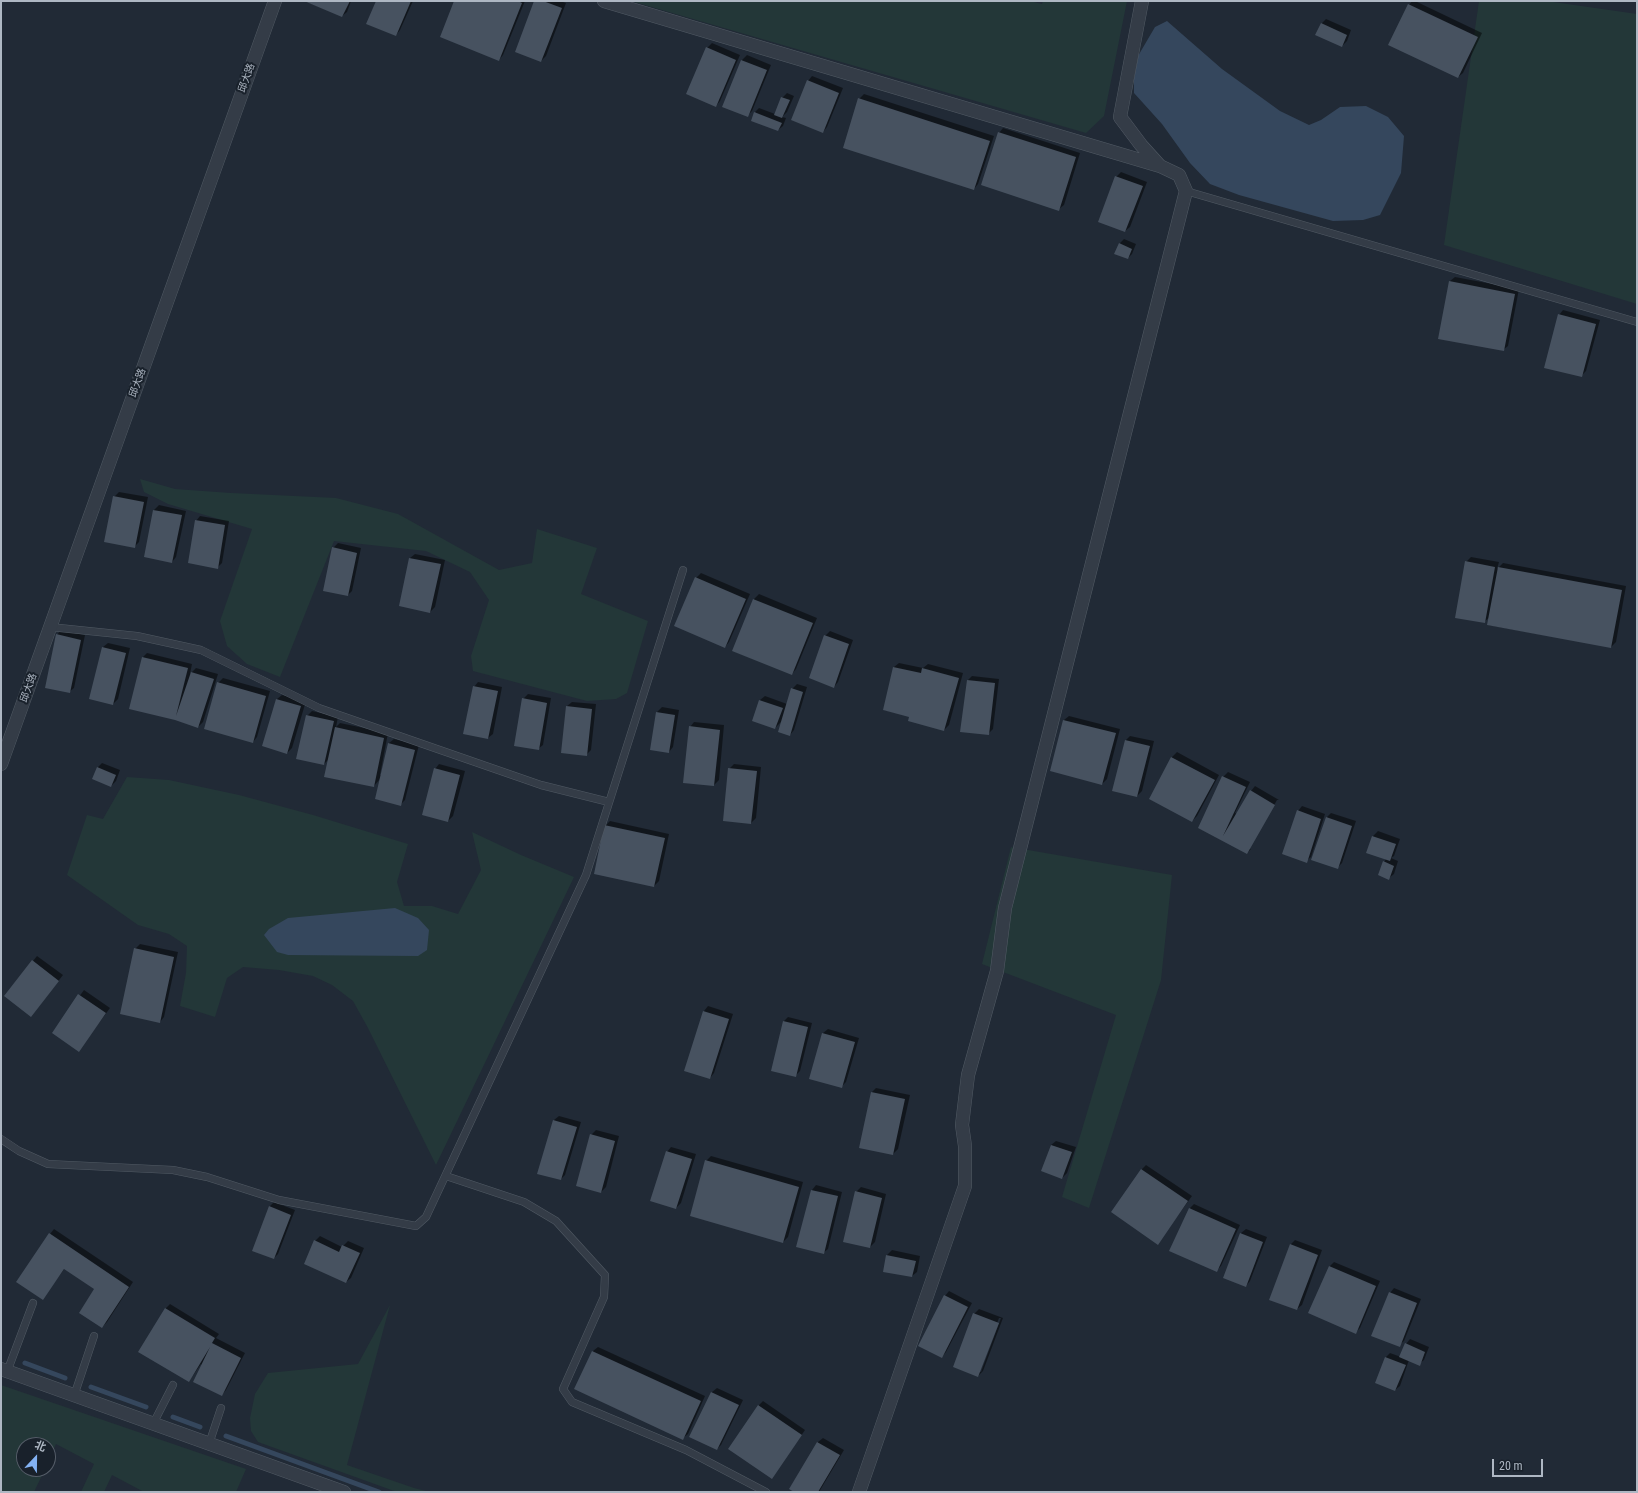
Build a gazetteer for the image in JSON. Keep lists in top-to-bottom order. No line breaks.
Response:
{"streets":{"street":["邱大路"]},"scale_bar":"20 m","north":"top"}
